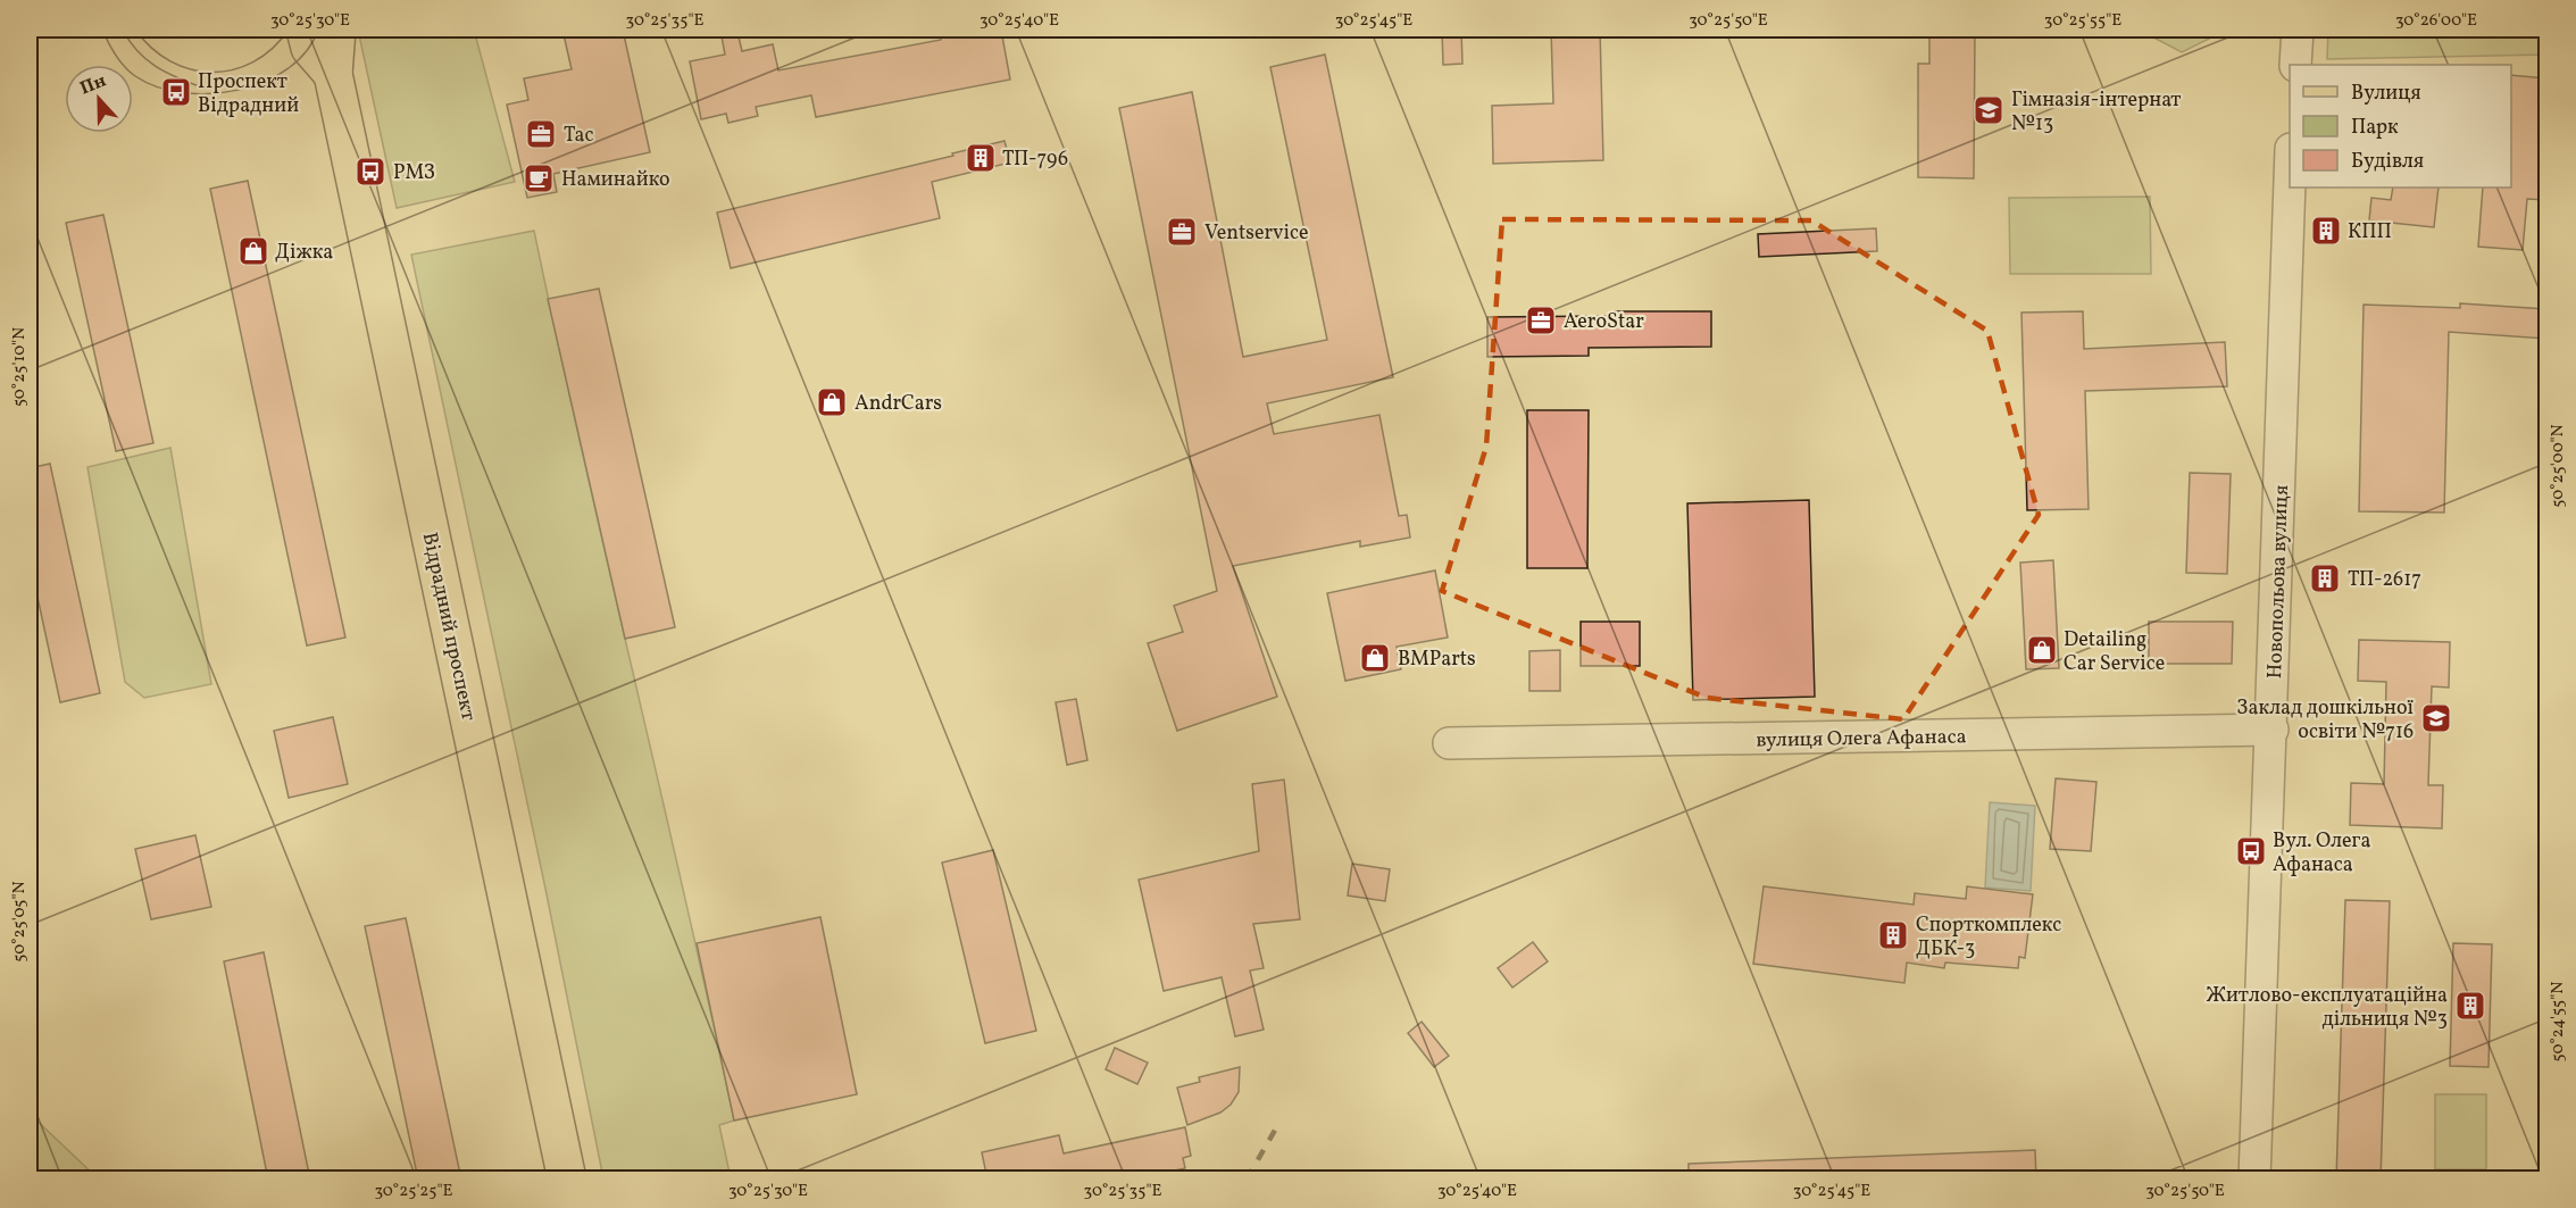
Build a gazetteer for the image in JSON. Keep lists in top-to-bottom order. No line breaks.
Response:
{"streets":{"main road":["Відрадний проспект"],"street":["Новопольова вулиця","вулиця Олега Афанаса"]},"crossings":[["Новопольова вулиця","вулиця Олега Афанаса"]],"places":{"bus stop":["Проспект Відрадний","РМЗ","Вул. Олега Афанаса"],"school or university":["Гімназія-інтернат №13","Заклад дошкільної освіти №716"],"office":["Тас","Ventservice","AeroStar"],"building":["ТП-796","КПП","ТП-2617","Спорткомплекс ДБК-3","Житлово-експлуатаційна дільниця №3"],"cafe":["Наминайко"],"shop":["Діжка","AndrCars","Detailing Car Service","BMParts"]},"legend":["Вулиця","Парк","Будівля"],"north":"top","coordinates":["30°25'30\"E","30°25'35\"E","30°25'40\"E","30°25'45\"E","30°25'50\"E","30°25'55\"E","30°26'00\"E","50°25'10\"N","50°25'00\"N","50°25'05\"N","50°24'55\"N","30°25'25\"E"]}
